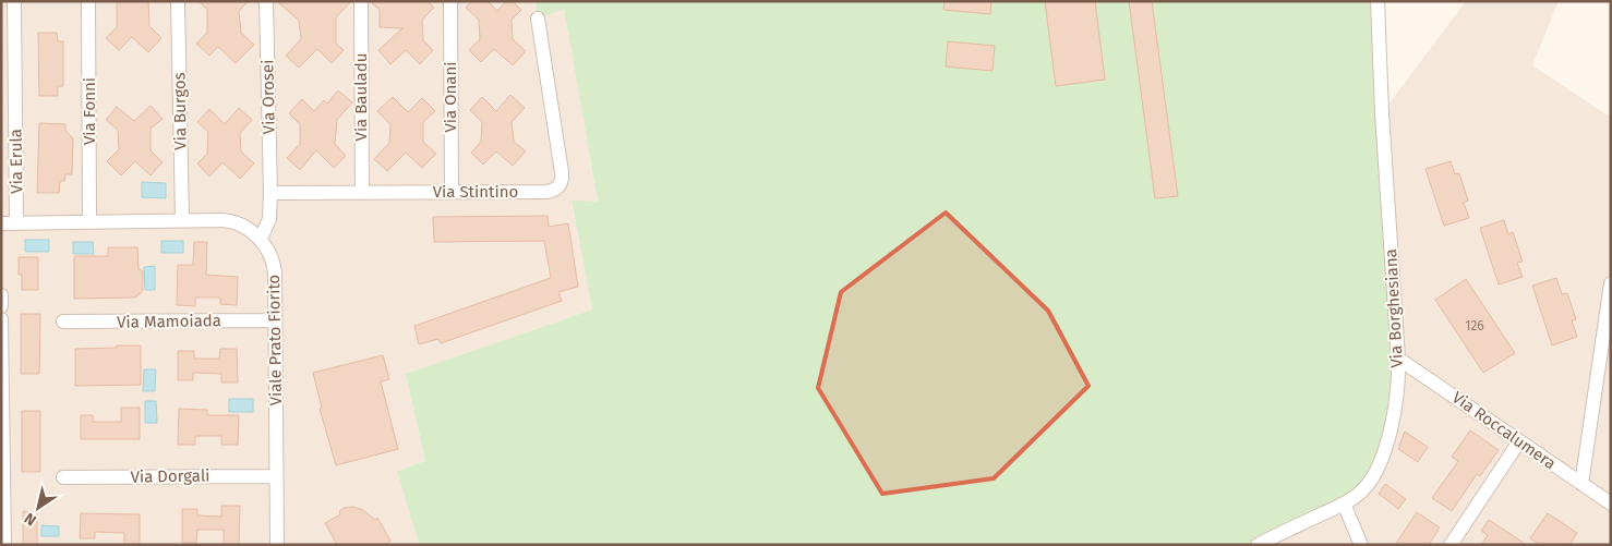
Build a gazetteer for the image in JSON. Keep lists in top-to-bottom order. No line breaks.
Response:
{"streets":{"street":["Via Orosei","Via Bauladu","Via Onani","Via Fonni","Via Burgos","Via Erula","Via Stintino","Via Borghesiana","Via Mamoiada","Viale Prato Fiorito","Via Roccalumera","Via Dorgali"]},"crossings":[["Via Orosei","Via Stintino"],["Via Bauladu","Via Stintino"],["Via Onani","Via Stintino"],["Via Borghesiana","Via Roccalumera"],["Via Mamoiada","Viale Prato Fiorito"],["Viale Prato Fiorito","Via Dorgali"]],"house_numbers":["126"],"north":"bottom left"}
